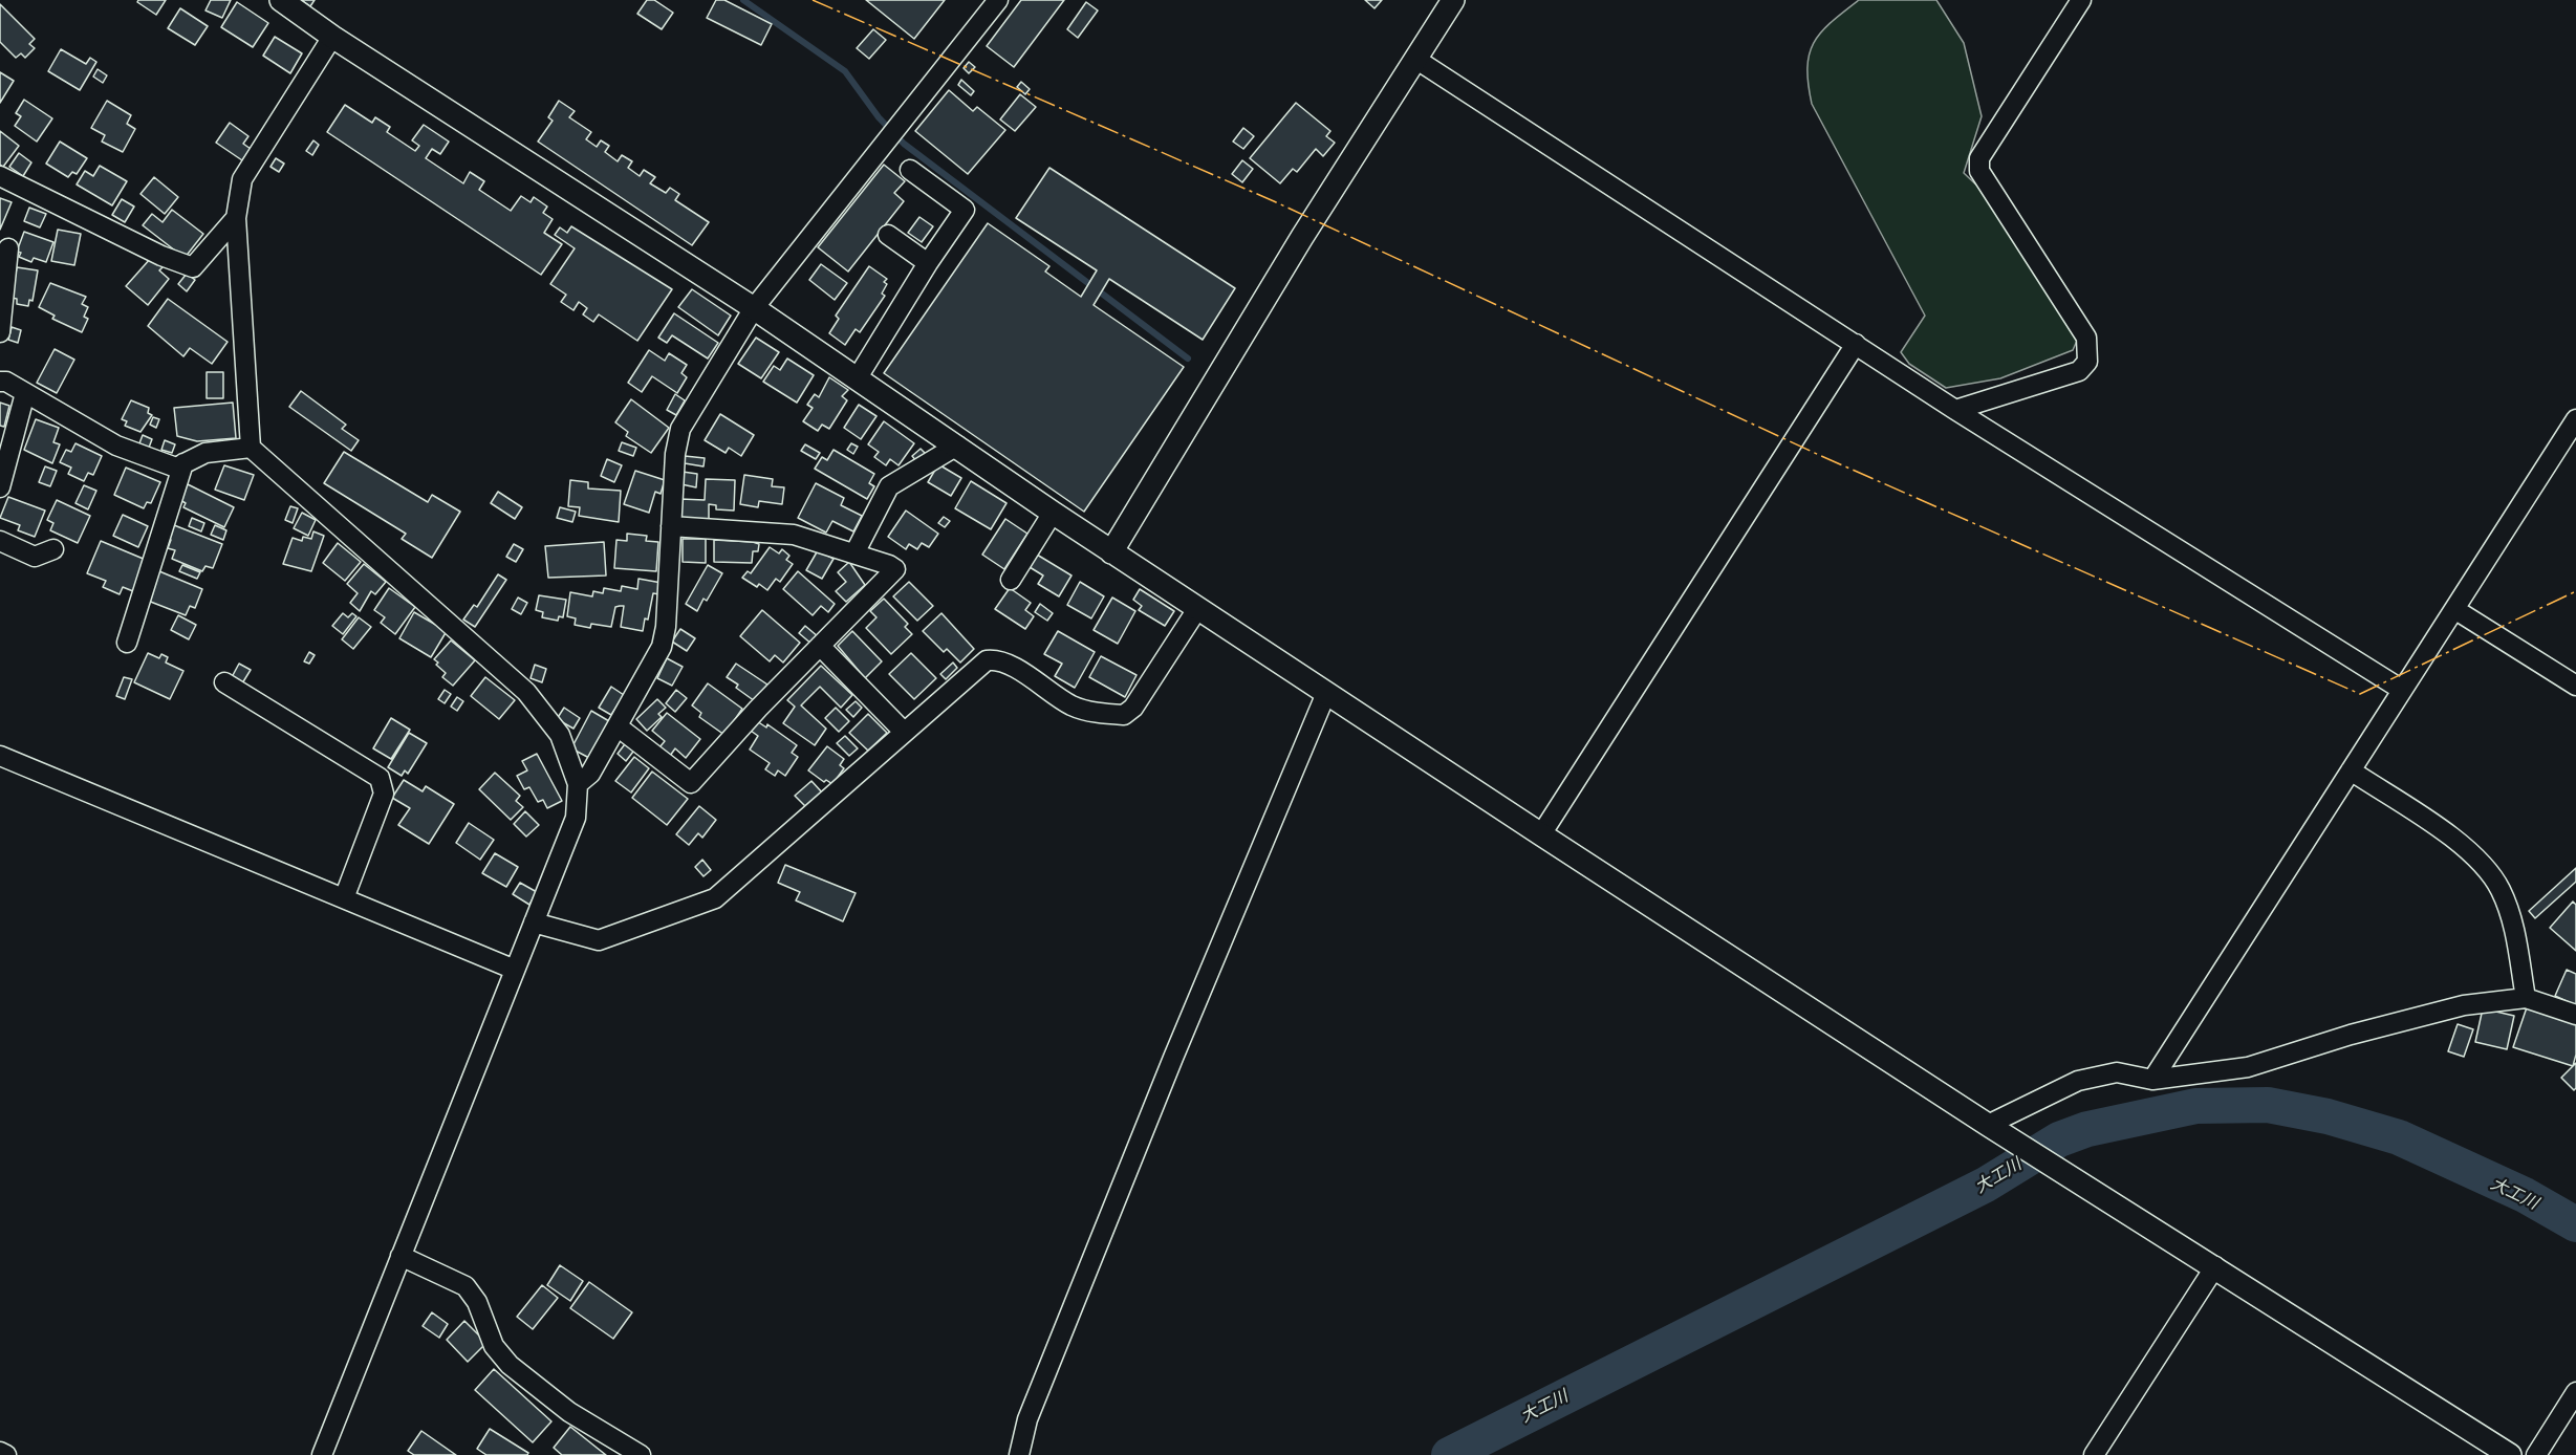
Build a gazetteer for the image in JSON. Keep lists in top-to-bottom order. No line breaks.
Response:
{"water":["大工川"]}
